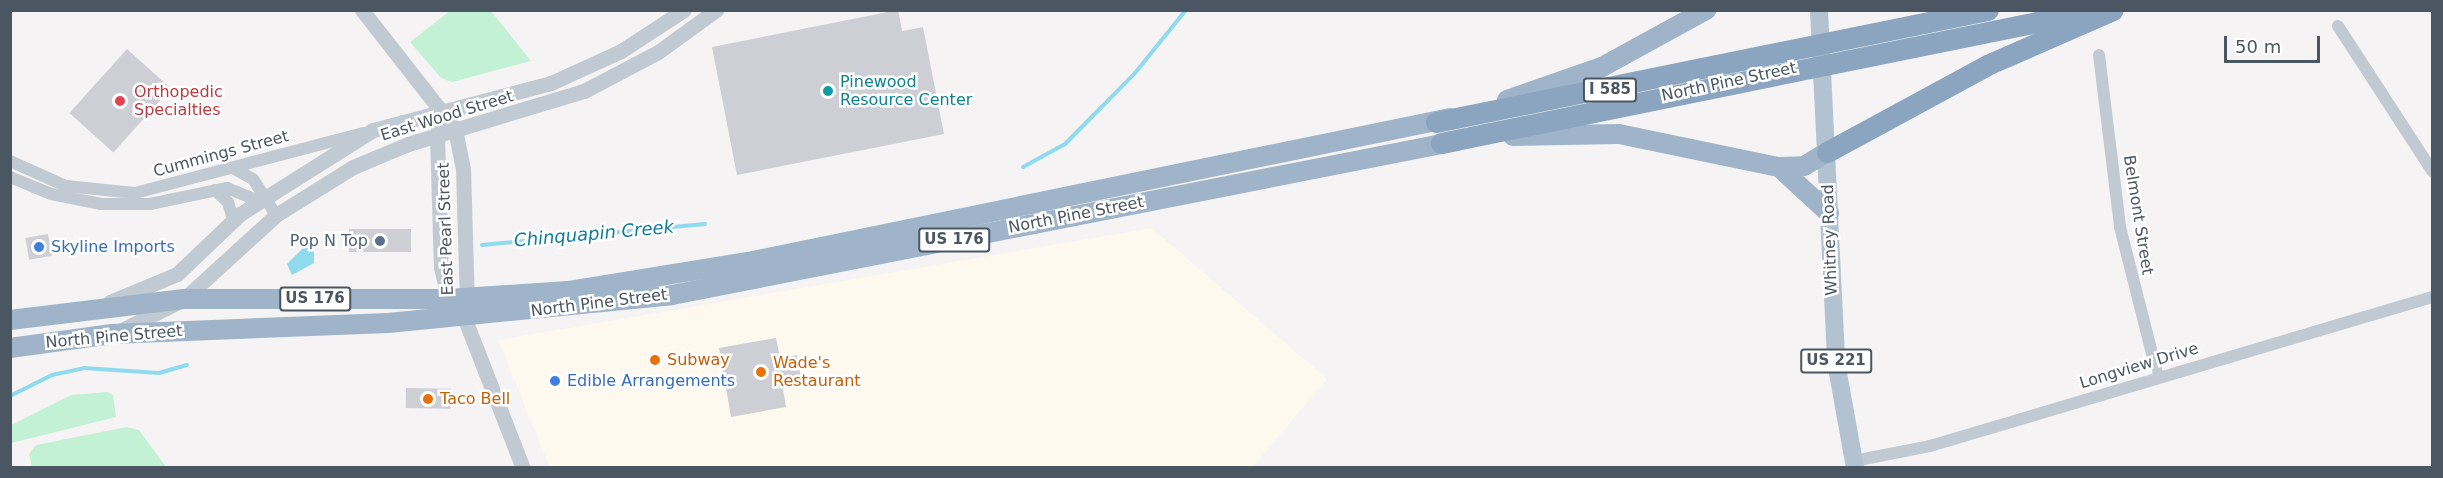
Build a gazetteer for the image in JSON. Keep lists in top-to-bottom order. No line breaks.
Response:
{"streets":{"highway":["North Pine Street","I 585","US 176"],"main road":["Whitney Road","US 221"],"street":["East Wood Street","Cummings Street","Belmont Street","East Pearl Street","Longview Drive"]},"crossings":[["North Pine Street","East Wood Street"],["North Pine Street","East Pearl Street"],["East Wood Street","Cummings Street"],["East Wood Street","East Pearl Street"],["Belmont Street","Longview Drive"],["Whitney Road","Longview Drive"]],"water":["Chinquapin Creek"],"places":["Pinewood Resource Center","Orthopedic Specialties","Pop N Top","Skyline Imports","Subway","Wade's Restaurant","Edible Arrangements","Taco Bell"],"scale_bar":"50 m"}
